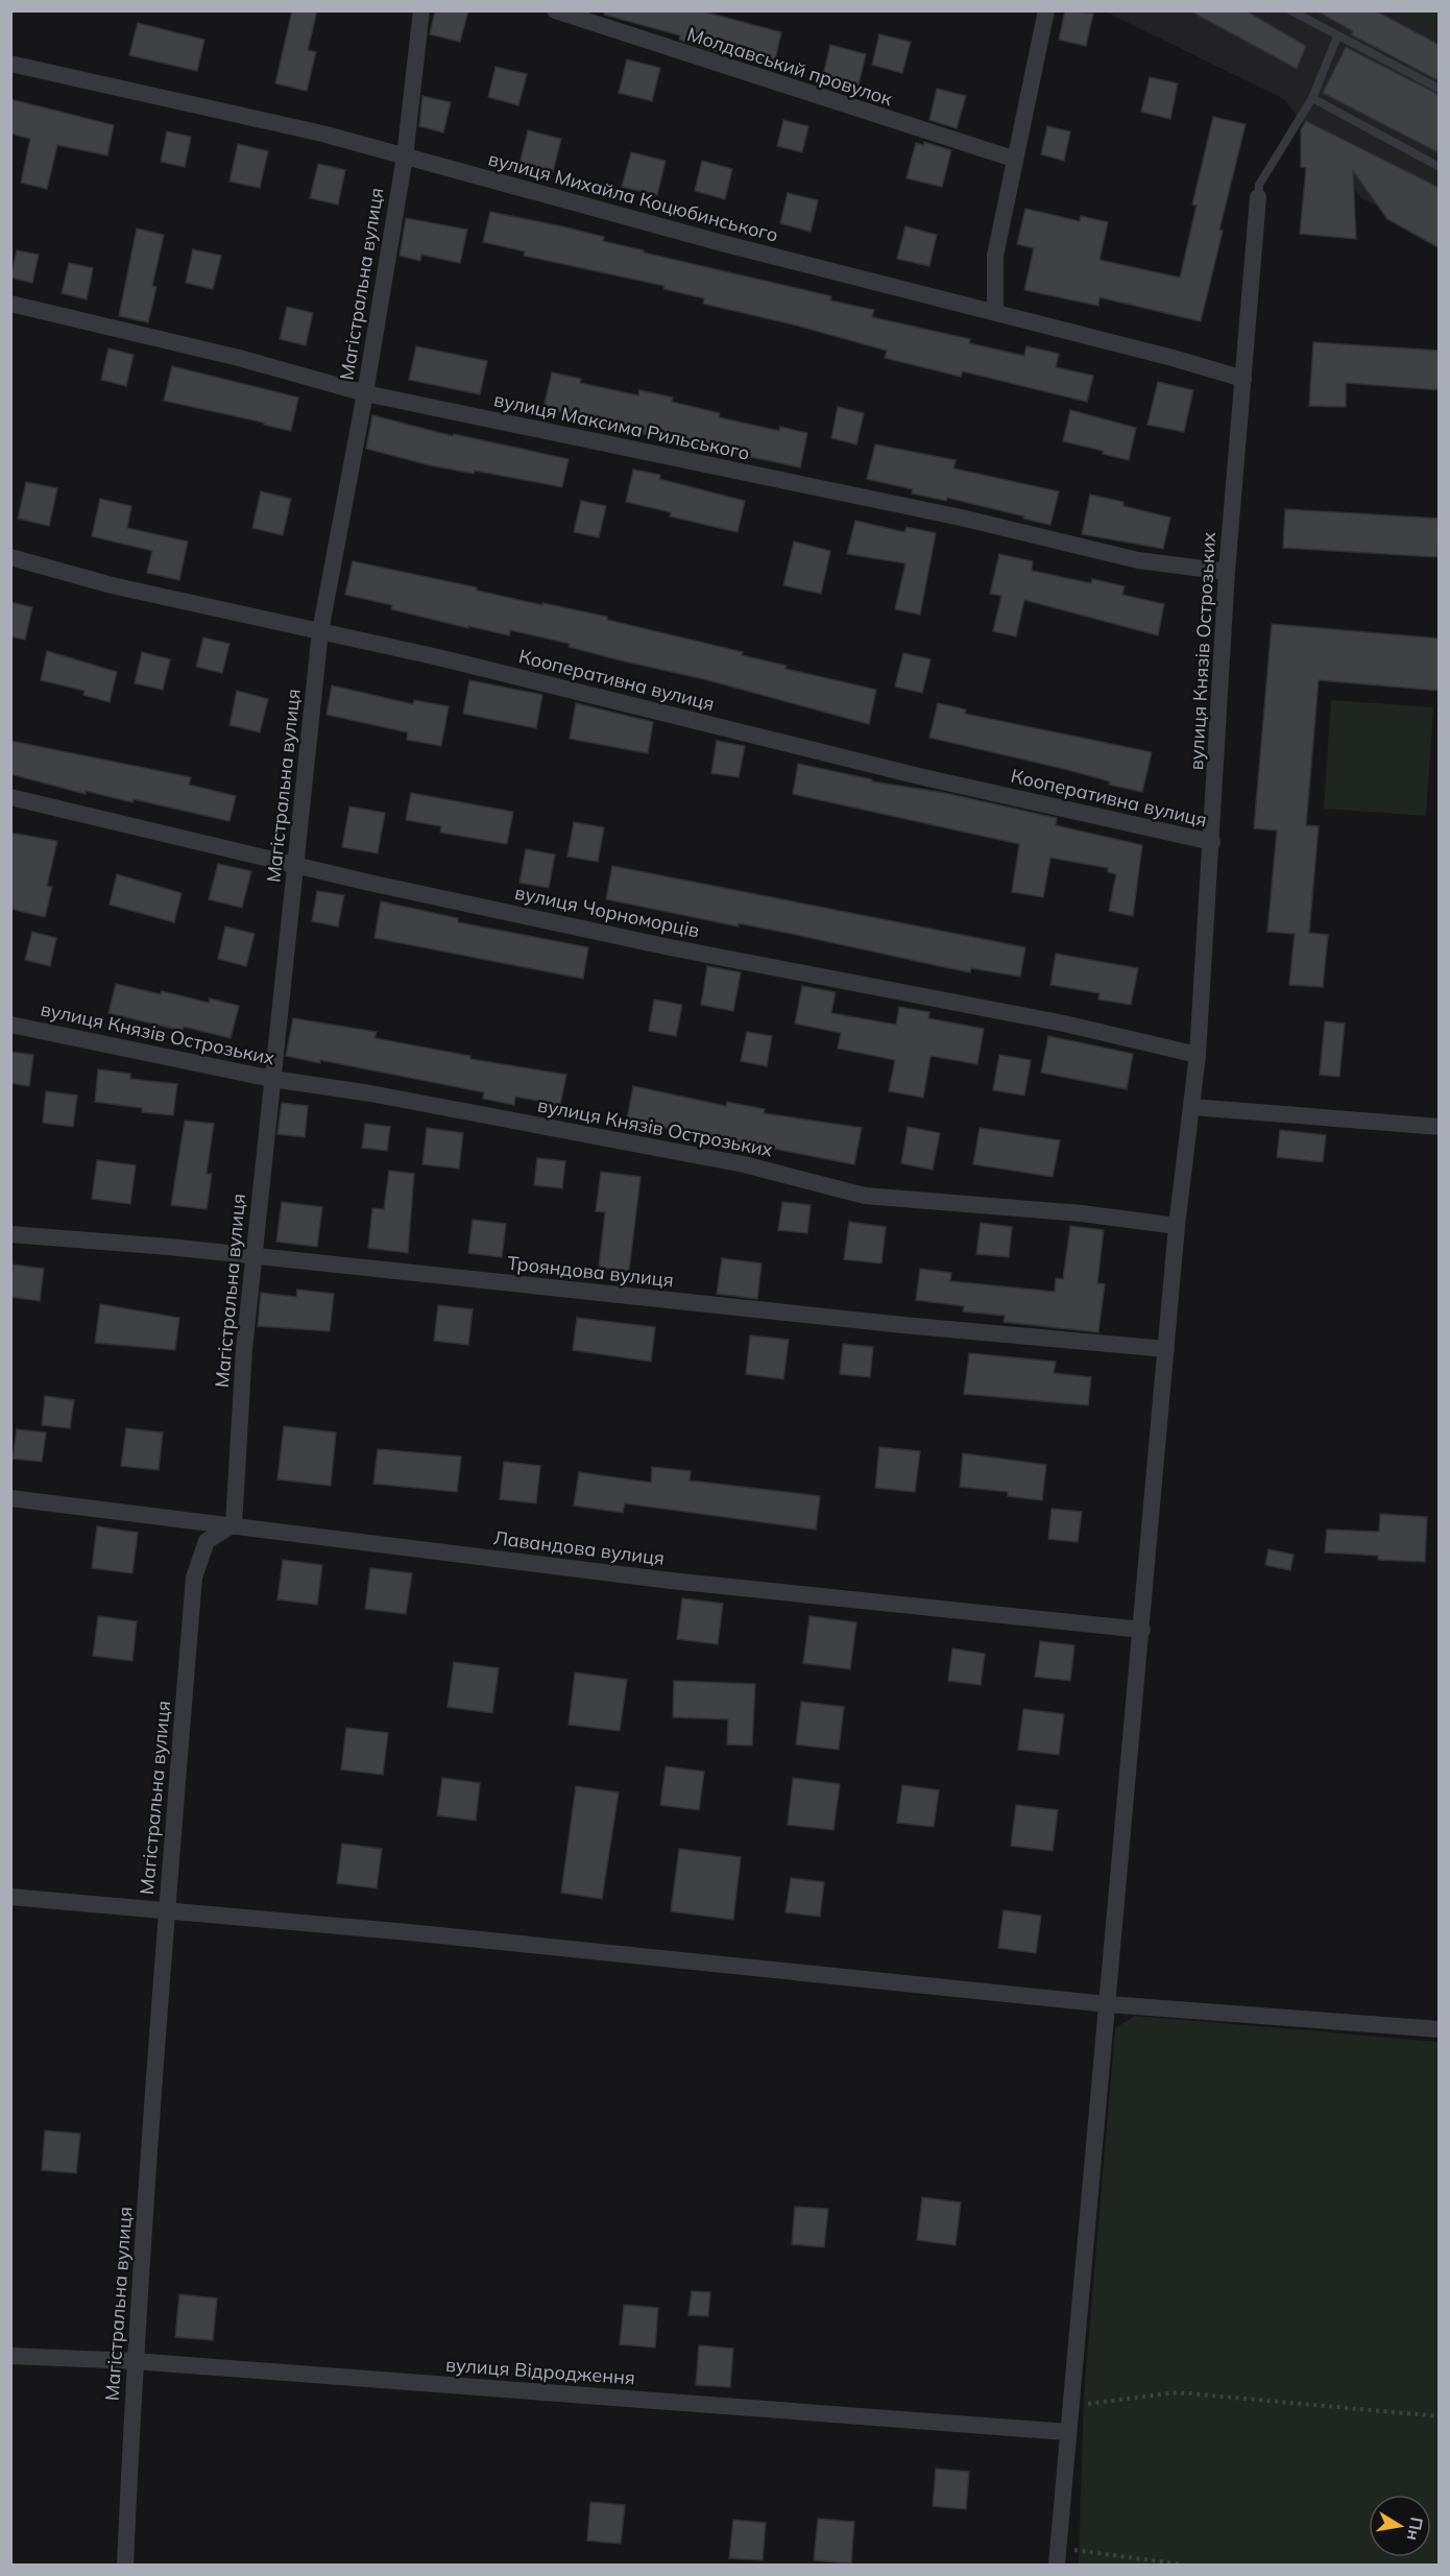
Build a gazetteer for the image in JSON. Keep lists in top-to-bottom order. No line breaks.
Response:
{"streets":{"street":["Молдавський провулок","вулиця Михайла Коцюбинського","Магістральна вулиця","вулиця Максима Рильського","вулиця Князів Острозьких","Кооперативна вулиця","вулиця Чорноморців","Трояндова вулиця","Лавандова вулиця","вулиця Відродження"]},"crossings":[["вулиця Михайла Коцюбинського","Магістральна вулиця"],["вулиця Михайла Коцюбинського","вулиця Князів Острозьких"],["Магістральна вулиця","вулиця Максима Рильського"],["Магістральна вулиця","вулиця Князів Острозьких"],["Магістральна вулиця","Кооперативна вулиця"],["Магістральна вулиця","вулиця Чорноморців"],["Магістральна вулиця","Трояндова вулиця"],["Магістральна вулиця","Лавандова вулиця"],["Магістральна вулиця","вулиця Відродження"],["вулиця Максима Рильського","вулиця Князів Острозьких"],["вулиця Князів Острозьких","Кооперативна вулиця"],["вулиця Князів Острозьких","вулиця Чорноморців"]],"north":"right"}
